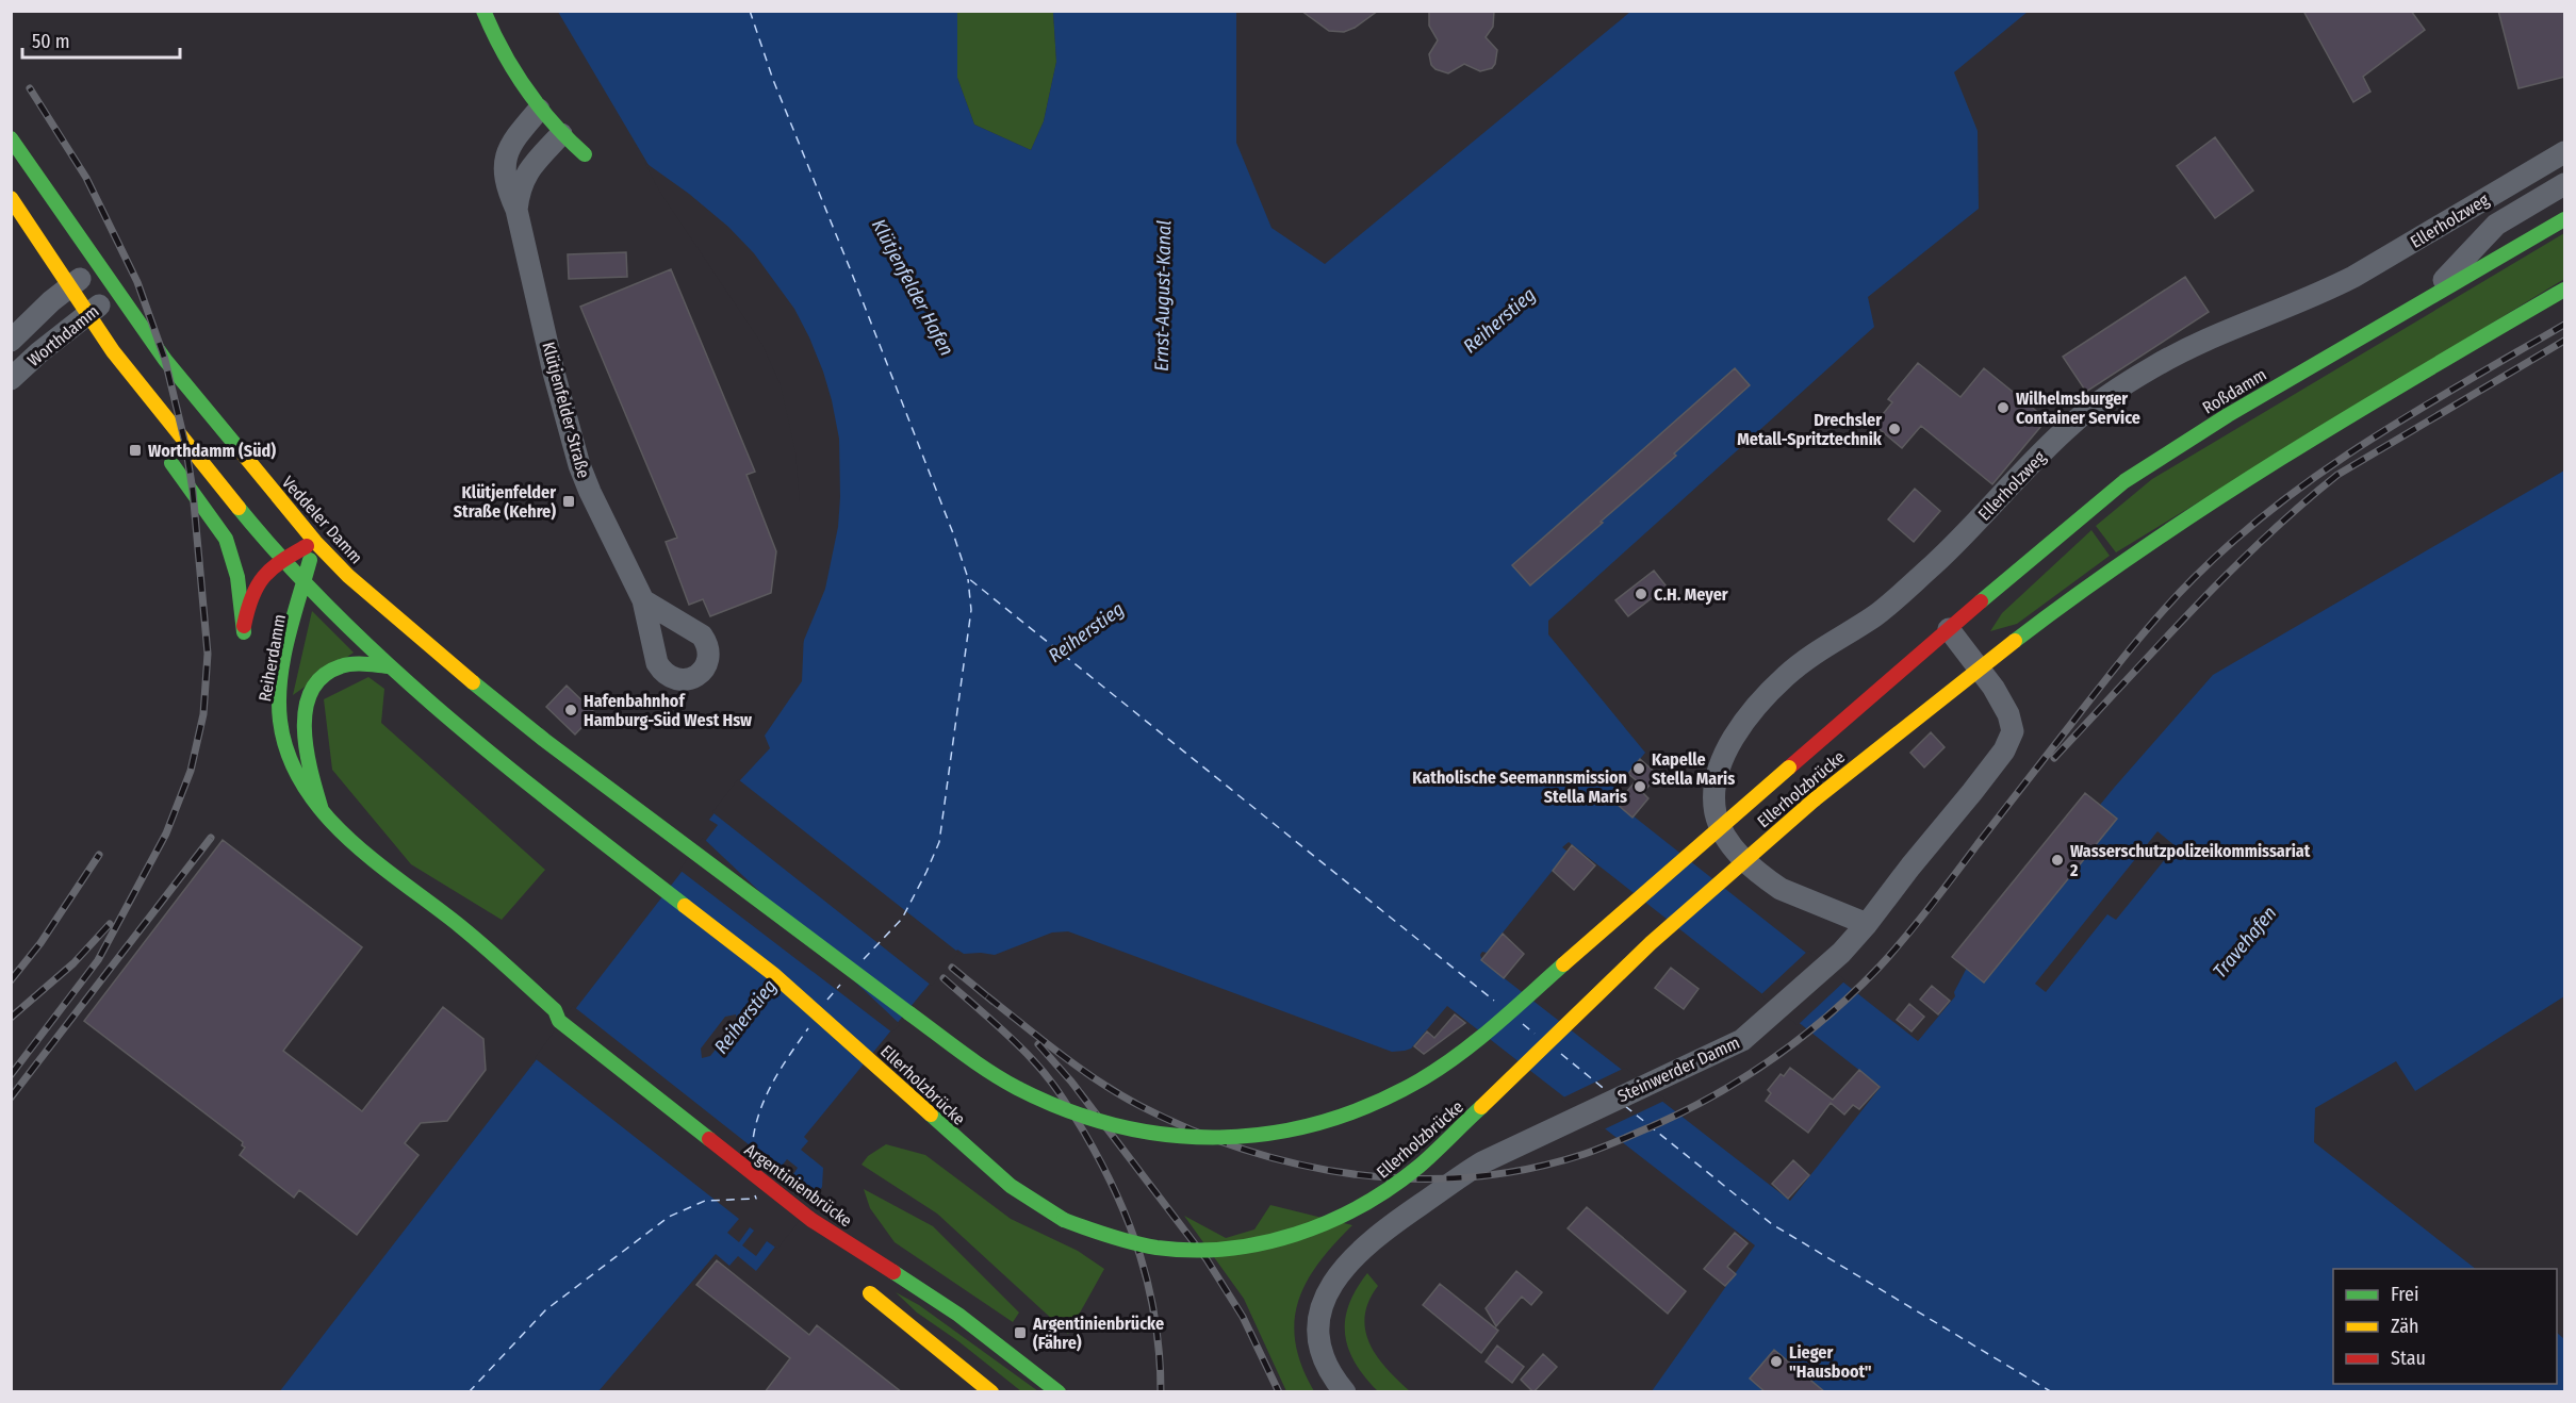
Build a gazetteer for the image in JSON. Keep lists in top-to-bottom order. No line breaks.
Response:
{"streets":{"main road":["Roßdamm","Veddeler Damm","Reiherdamm","Ellerholzbrücke","Argentinienbrücke"],"street":["Ellerholzweg","Worthdamm","Klütjenfelder Straße","Steinwerder Damm"]},"crossings":[["Ellerholzweg","Roßdamm"],["Ellerholzweg","Steinwerder Damm"],["Worthdamm","Veddeler Damm"],["Roßdamm","Ellerholzbrücke"],["Roßdamm","Steinwerder Damm"],["Veddeler Damm","Reiherdamm"],["Veddeler Damm","Ellerholzbrücke"],["Reiherdamm","Argentinienbrücke"],["Ellerholzbrücke","Steinwerder Damm"]],"water":["Klütjenfelder Hafen","Ernst-August-Kanal","Reiherstieg","Travehafen"],"places":{"other":["Wilhelmsburger Container Service","Drechsler Metall-Spritztechnik","C.H. Meyer","Hafenbahnhof Hamburg-Süd West Hsw","Kapelle Stella Maris","Katholische Seemannsmission Stella Maris","Wasserschutzpolizeikommissariat 2","Lieger \"Hausboot\""],"transit":["Worthdamm (Süd)","Klütjenfelder Straße (Kehre)","Argentinienbrücke (Fähre)"]},"legend":["Frei","Zäh","Stau"],"scale_bar":"50 m"}
